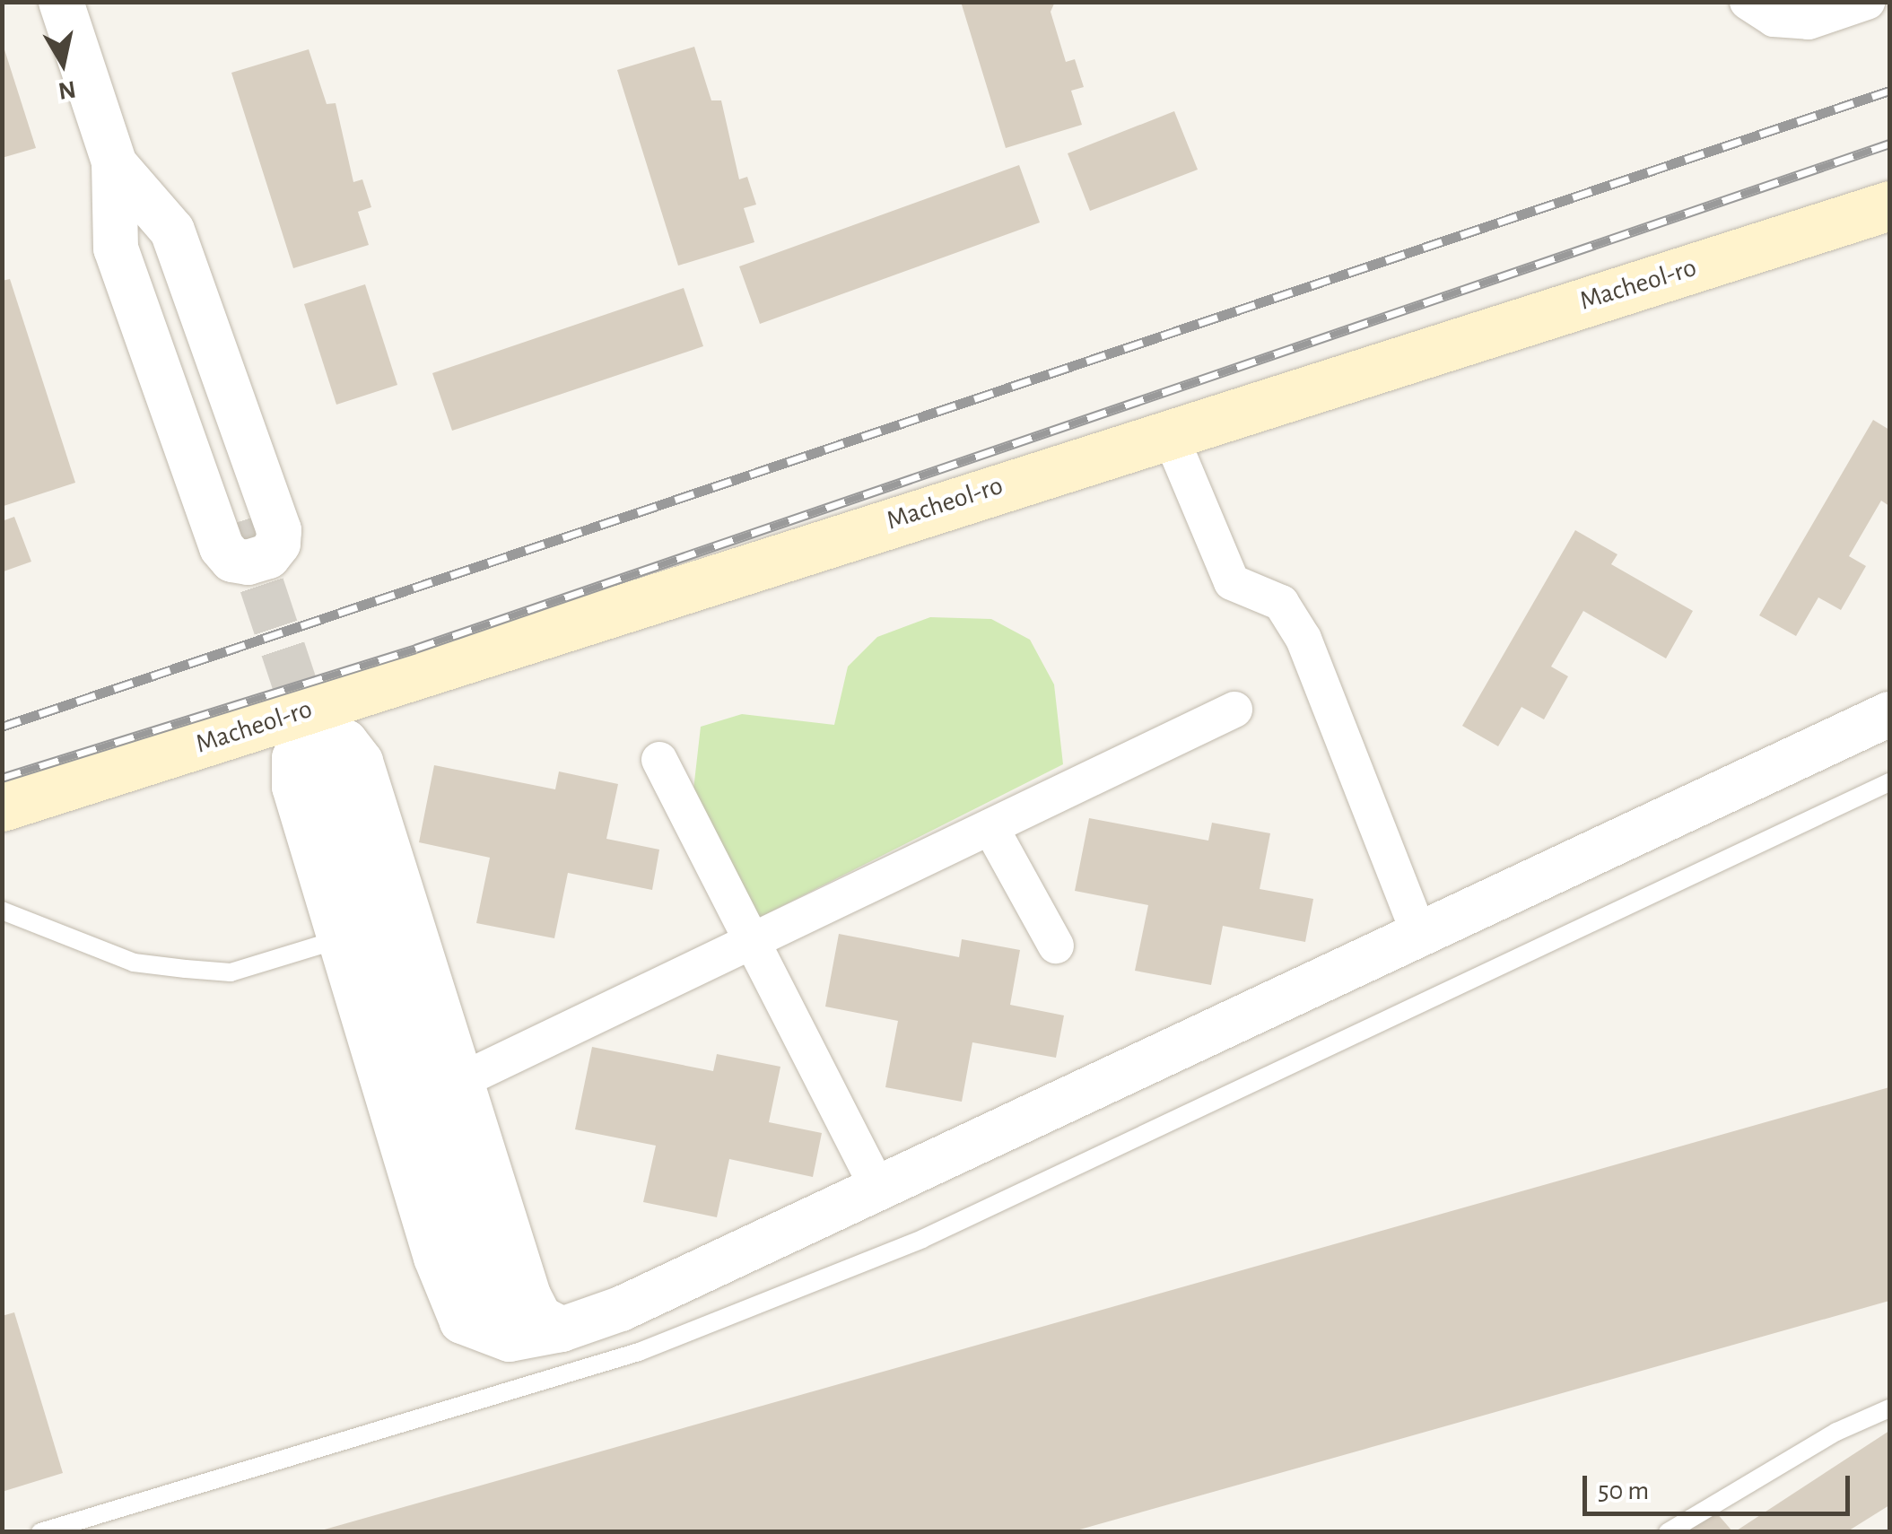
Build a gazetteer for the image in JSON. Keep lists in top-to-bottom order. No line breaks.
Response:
{"streets":{"main road":["Macheol-ro"]},"scale_bar":"50 m","north":"bottom"}
